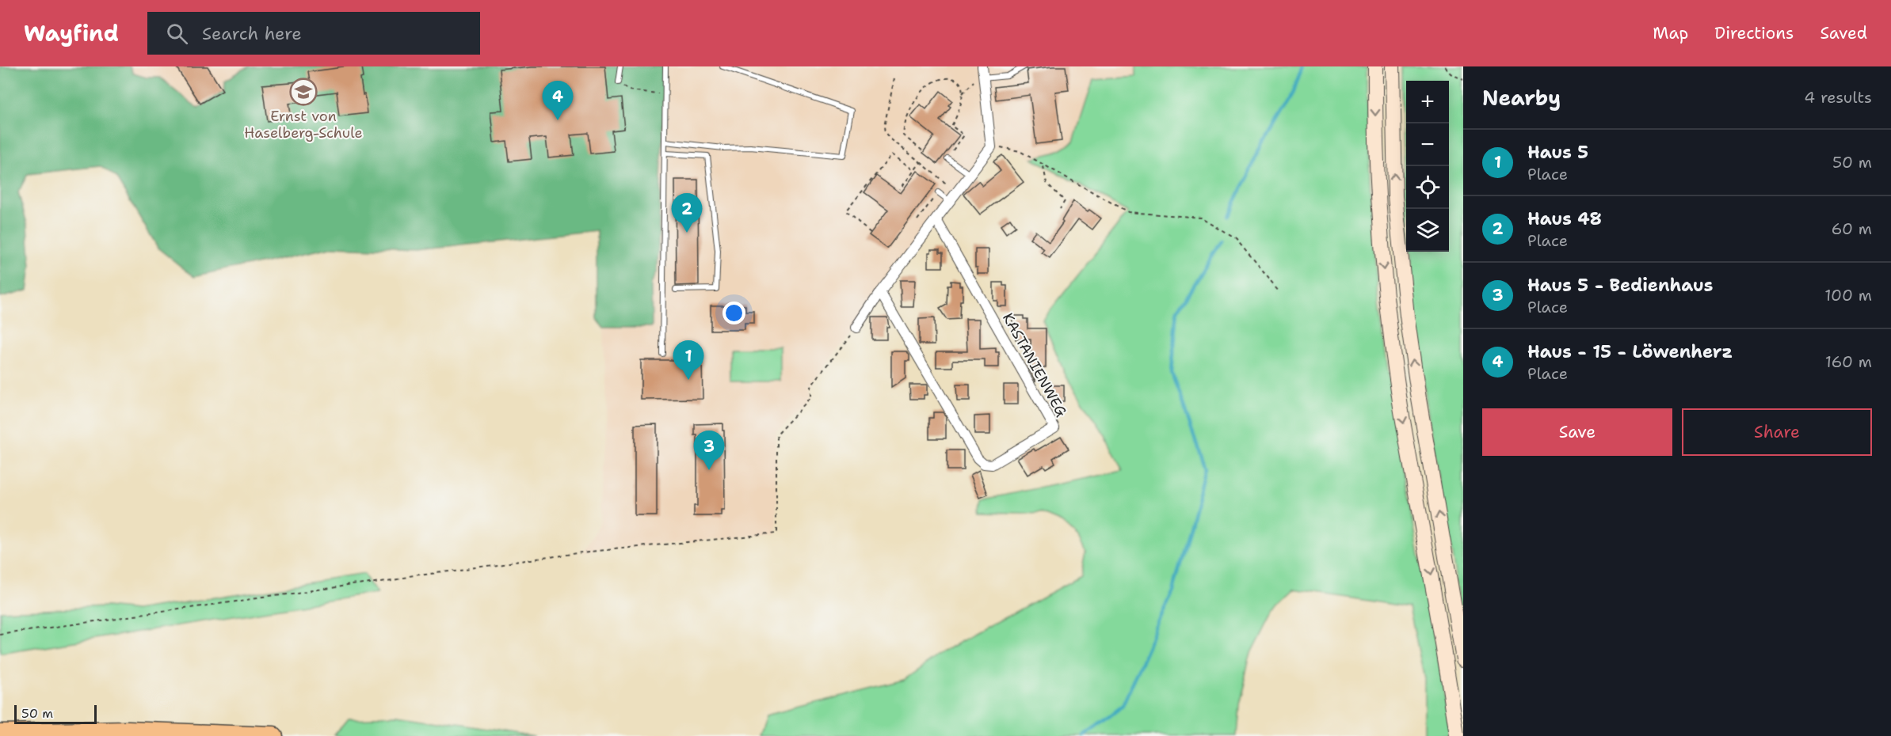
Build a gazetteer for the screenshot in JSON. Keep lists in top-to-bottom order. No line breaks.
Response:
{"streets":{"street":["KASTANIENWEG"]},"places":{"school or university":["Ernst von Haselberg-Schule"]},"scale_bar":"50 m","page":{"header":"Wayfind","search":"Search here","nav":["Map","Directions","Saved"],"heading":["Nearby","4 results"],"map_buttons":["+","−"],"pins":["4","2","1","3"],"list":[{"mark":"1","name":"Haus 5","note":"Place","value":"50 m"},{"mark":"2","name":"Haus 48","note":"Place","value":"60 m"},{"mark":"3","name":"Haus 5 - Bedienhaus","note":"Place","value":"100 m"},{"mark":"4","name":"Haus - 15 - Löwenherz","note":"Place","value":"160 m"}],"buttons":["Save","Share"],"scale":"50 m"}}
